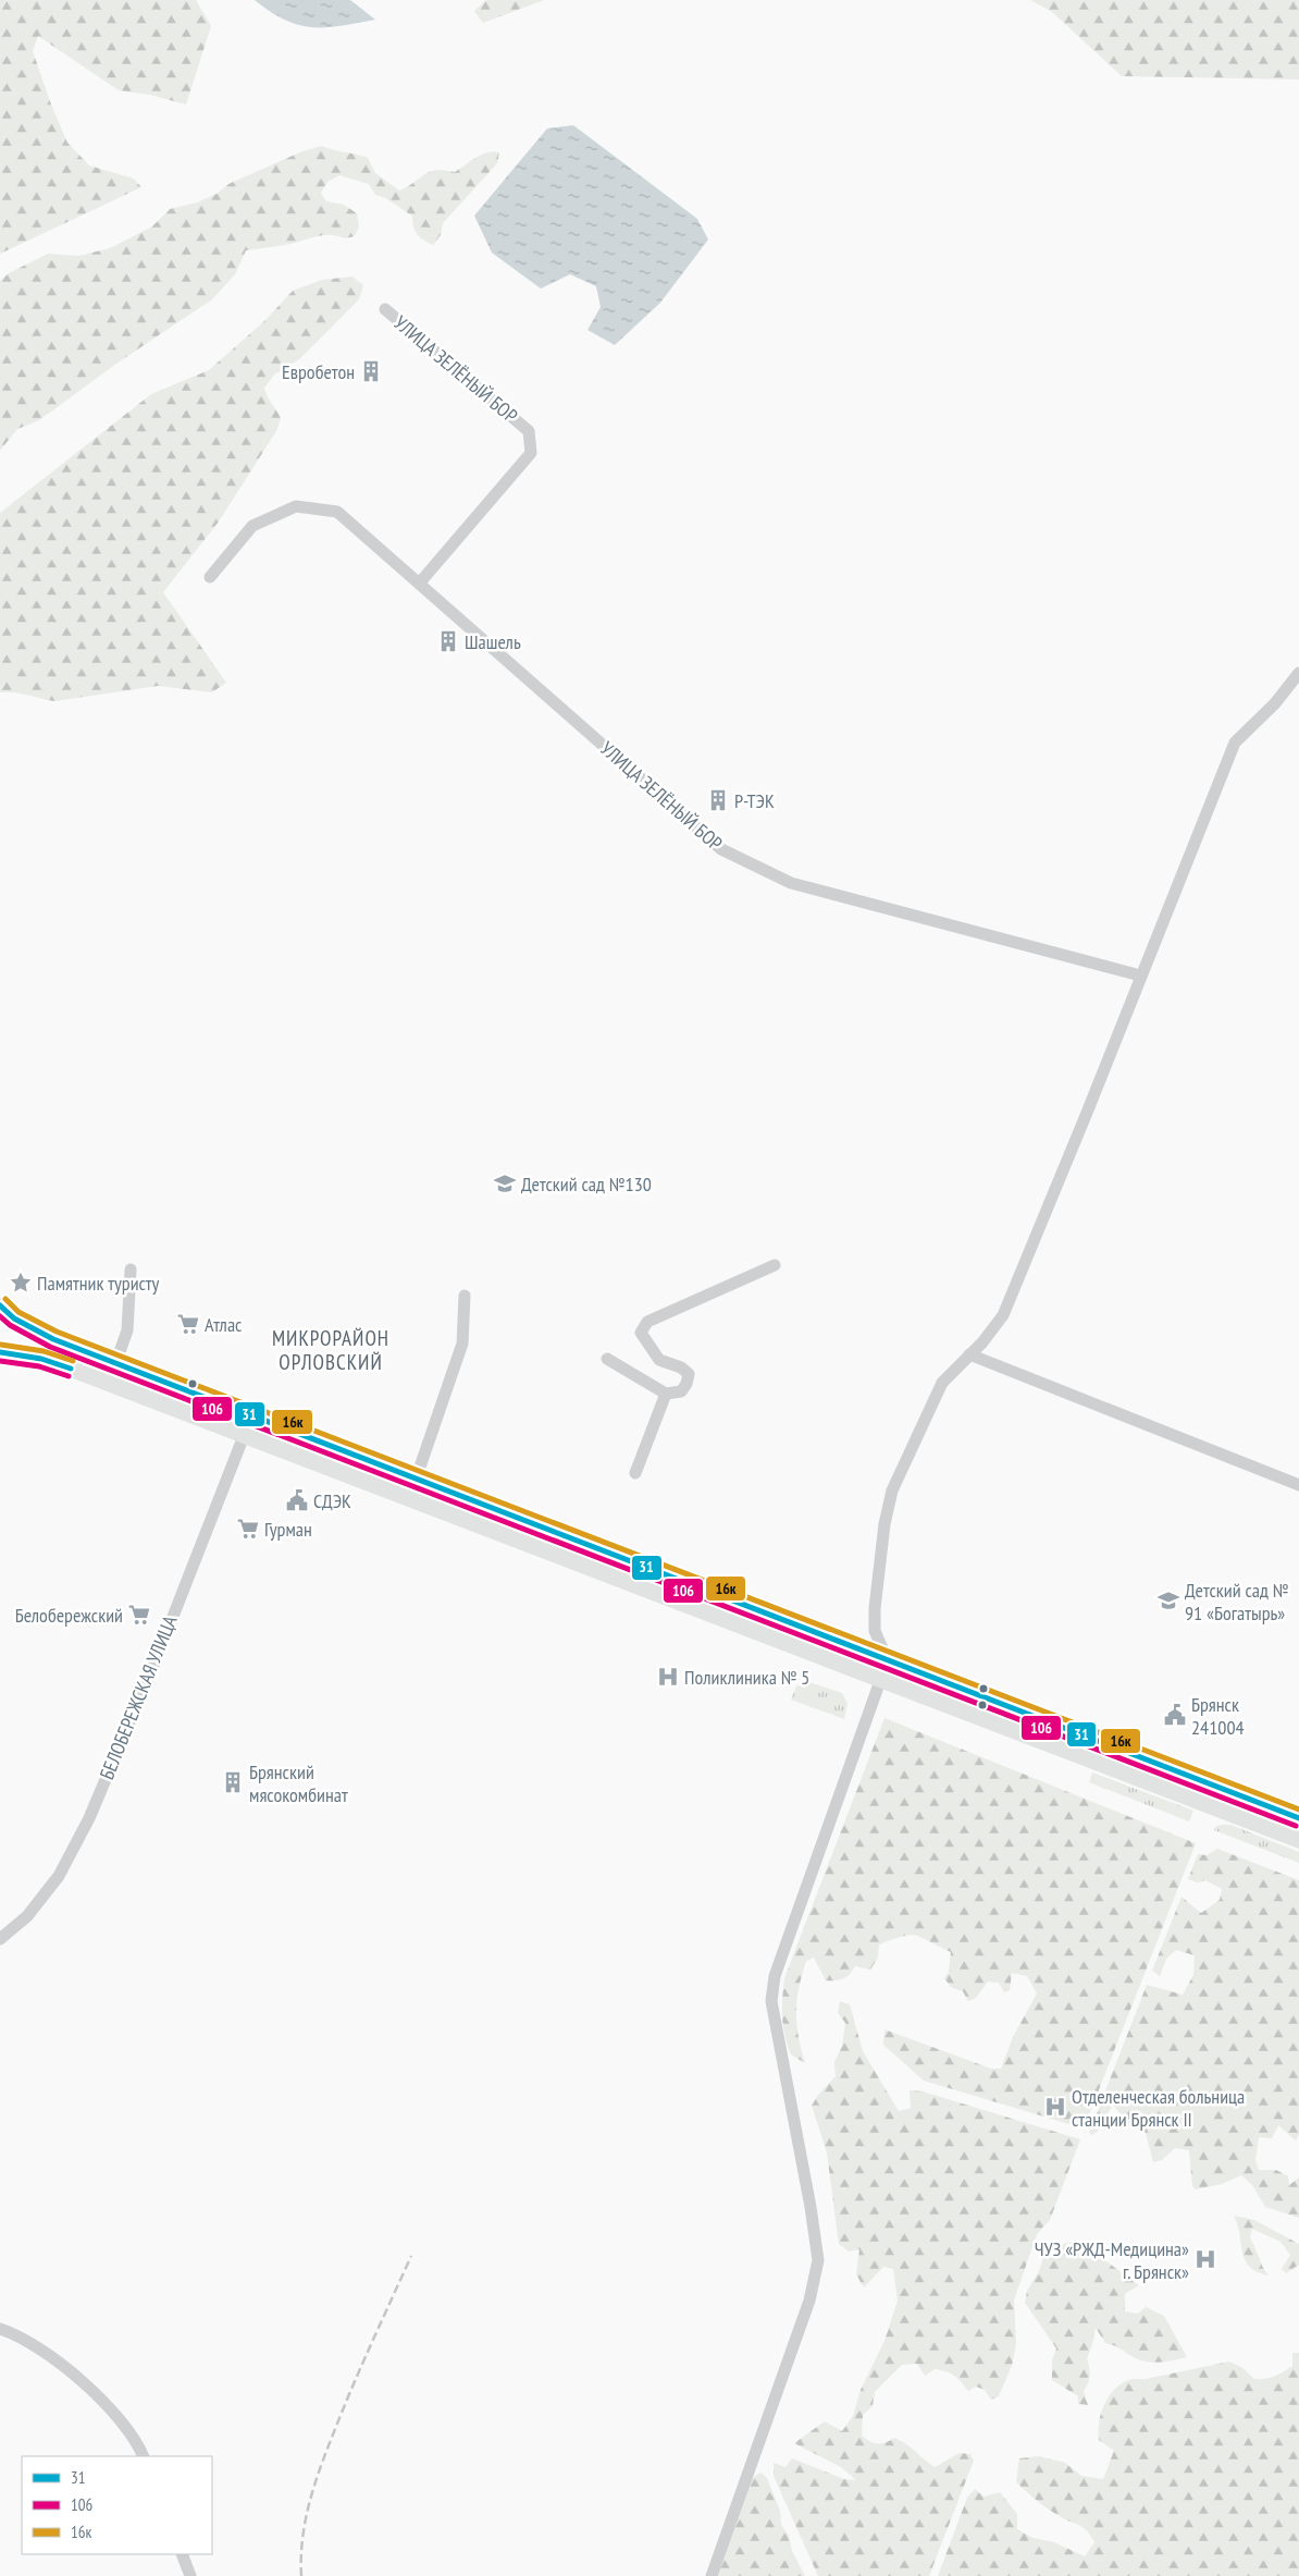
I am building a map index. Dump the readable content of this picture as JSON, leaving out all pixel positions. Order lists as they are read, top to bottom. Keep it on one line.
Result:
{"streets":{"street":["УЛИЦА ЗЕЛЁНЫЙ БОР","БЕЛОБЕРЕЖСКАЯ УЛИЦА"]},"districts":["МИКРОРАЙОН ОРЛОВСКИЙ"],"places":{"building":["Евробетон","Шашель","Р-ТЭК","Брянский мясокомбинат"],"school or university":["Детский сад №130","Детский сад № 91 «Богатырь»"],"place":["Памятник туристу"],"supermarket":["Атлас","Гурман","Белобережский"],"public building":["СДЭК","Брянск 241004"],"hospital":["Поликлиника № 5","Отделенческая больница станции Брянск II","ЧУЗ «РЖД-Медицина» г. Брянск»"]},"lines":["transit line 16к","transit line 31","transit line 106"],"legend":["31","106","16к"]}
